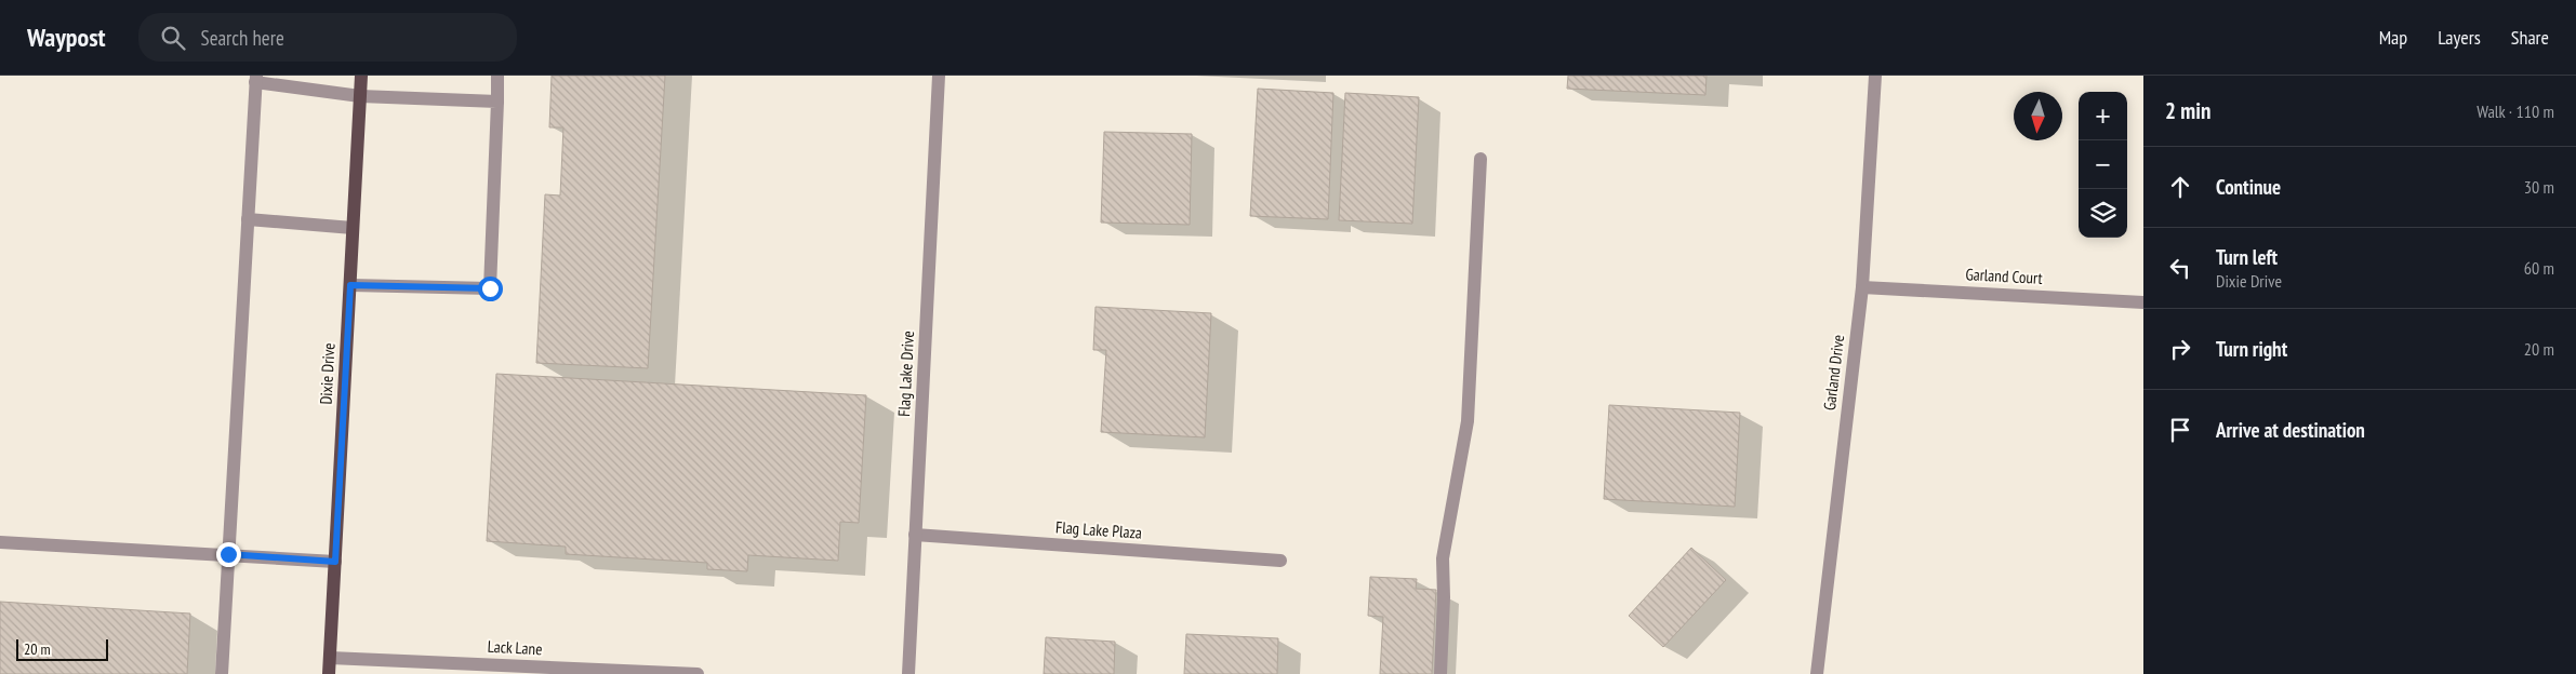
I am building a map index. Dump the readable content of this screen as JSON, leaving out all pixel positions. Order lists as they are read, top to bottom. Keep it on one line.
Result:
{"streets":{"main road":["Dixie Drive"],"street":["Garland Court","Garland Drive","Flag Lake Drive","Flag Lake Plaza","Lack Lane"]},"crossings":[["Garland Court","Garland Drive"],["Dixie Drive","Lack Lane"],["Flag Lake Drive","Flag Lake Plaza"]],"scale_bar":"20 m","north":"bottom","page":{"header":"Waypost","search":"Search here","nav":["Map","Layers","Share"],"heading":["2 min","Walk · 110 m"],"map_buttons":["+","−"],"list":[["Continue","30 m"],["Turn left","Dixie Drive","60 m"],["Turn right","20 m"],"Arrive at destination"],"scale":"20 m"}}
